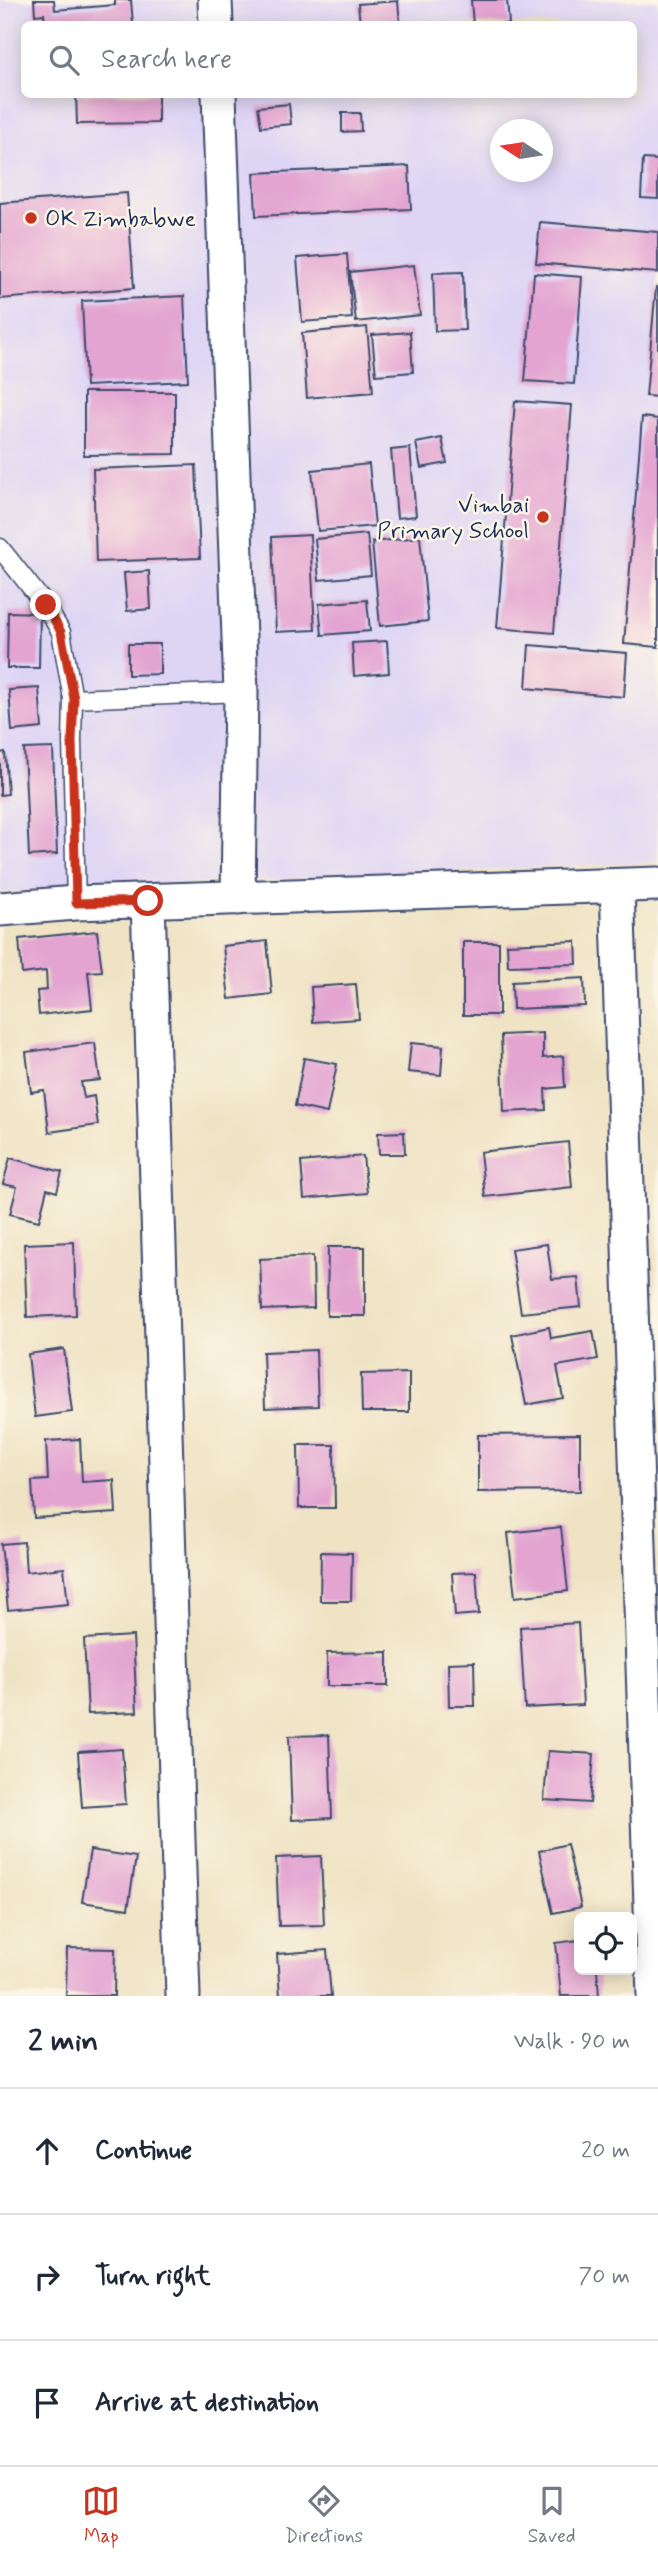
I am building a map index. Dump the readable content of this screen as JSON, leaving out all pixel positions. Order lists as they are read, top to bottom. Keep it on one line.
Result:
{"places":["OK Zimbabwe","Vimbai Primary School"],"north":"left","page":{"search":"Search here","heading":["2 min","Walk · 90 m"],"list":[["Continue","20 m"],["Turn right","70 m"],"Arrive at destination"],"nav":["Map","Directions","Saved"]}}
